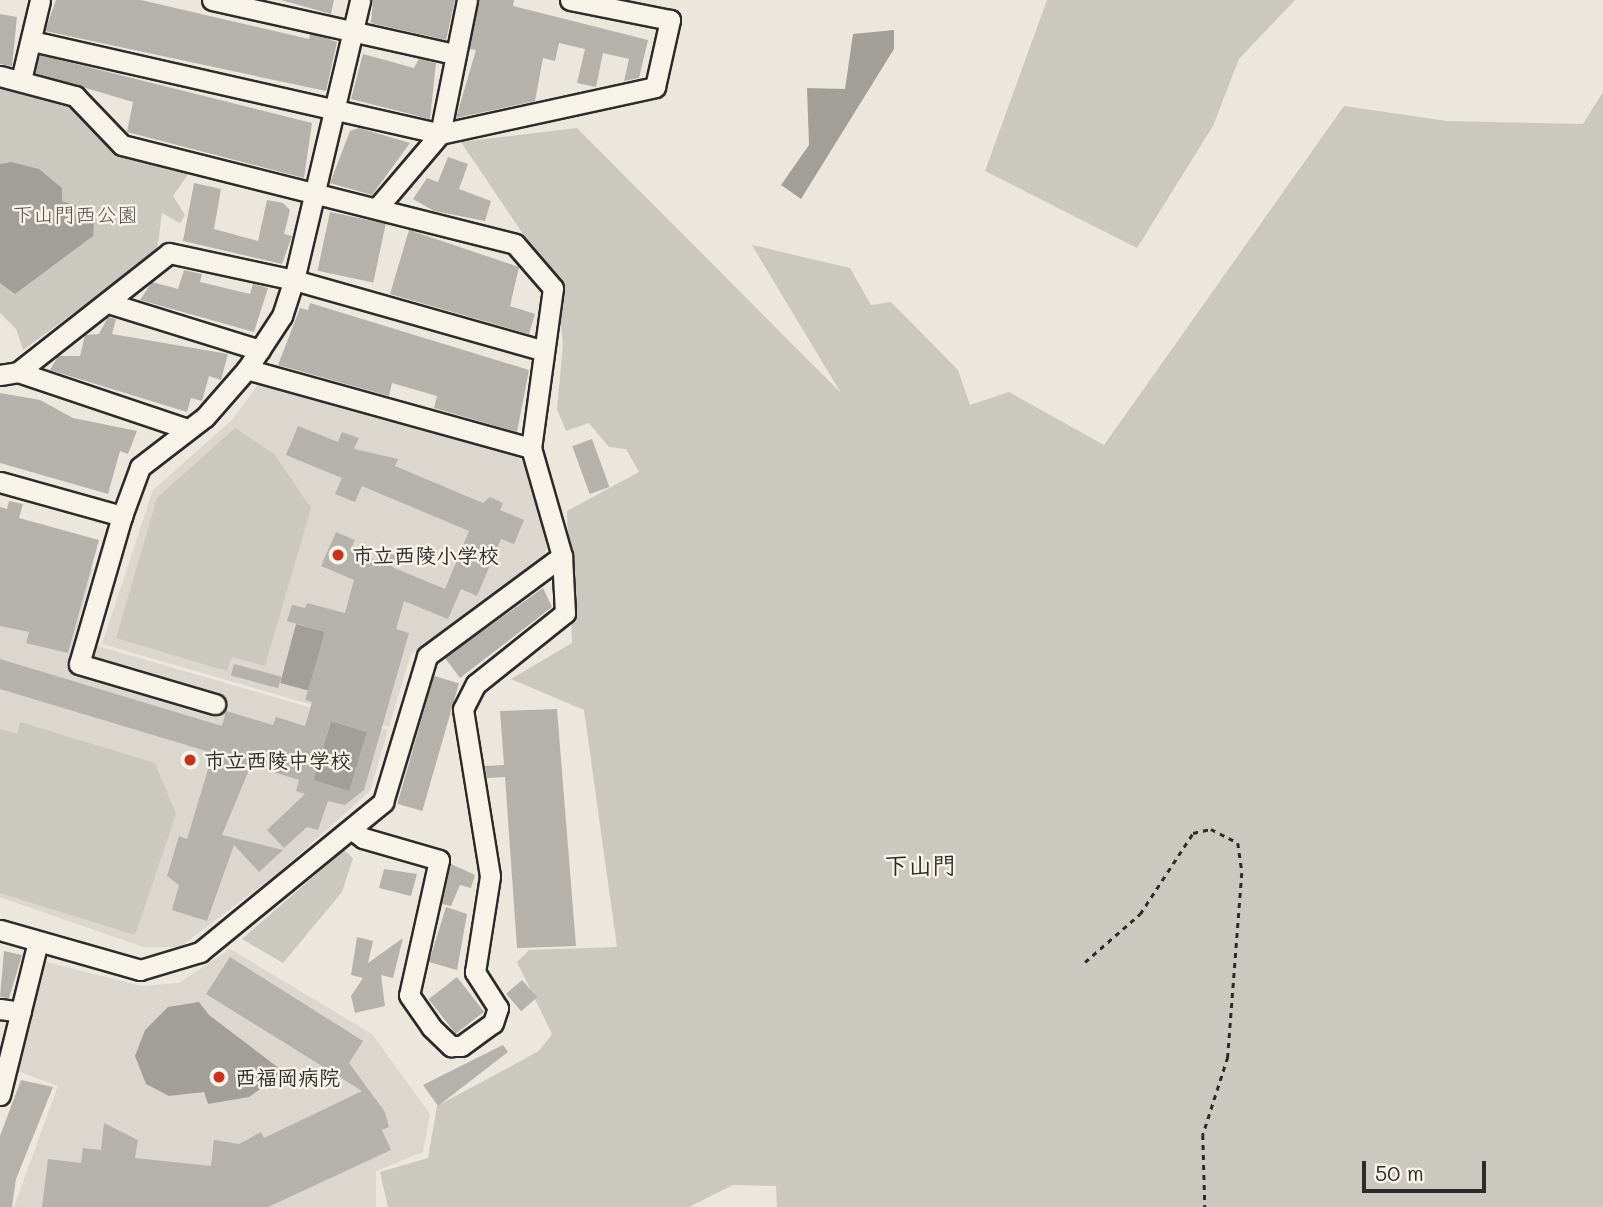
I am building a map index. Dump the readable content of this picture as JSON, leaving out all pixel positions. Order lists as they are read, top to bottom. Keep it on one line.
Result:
{"districts":["下山門"],"parks":["下山門西公園"],"places":["市立西陵小学校","市立西陵中学校","西福岡病院"],"scale_bar":"50 m"}
